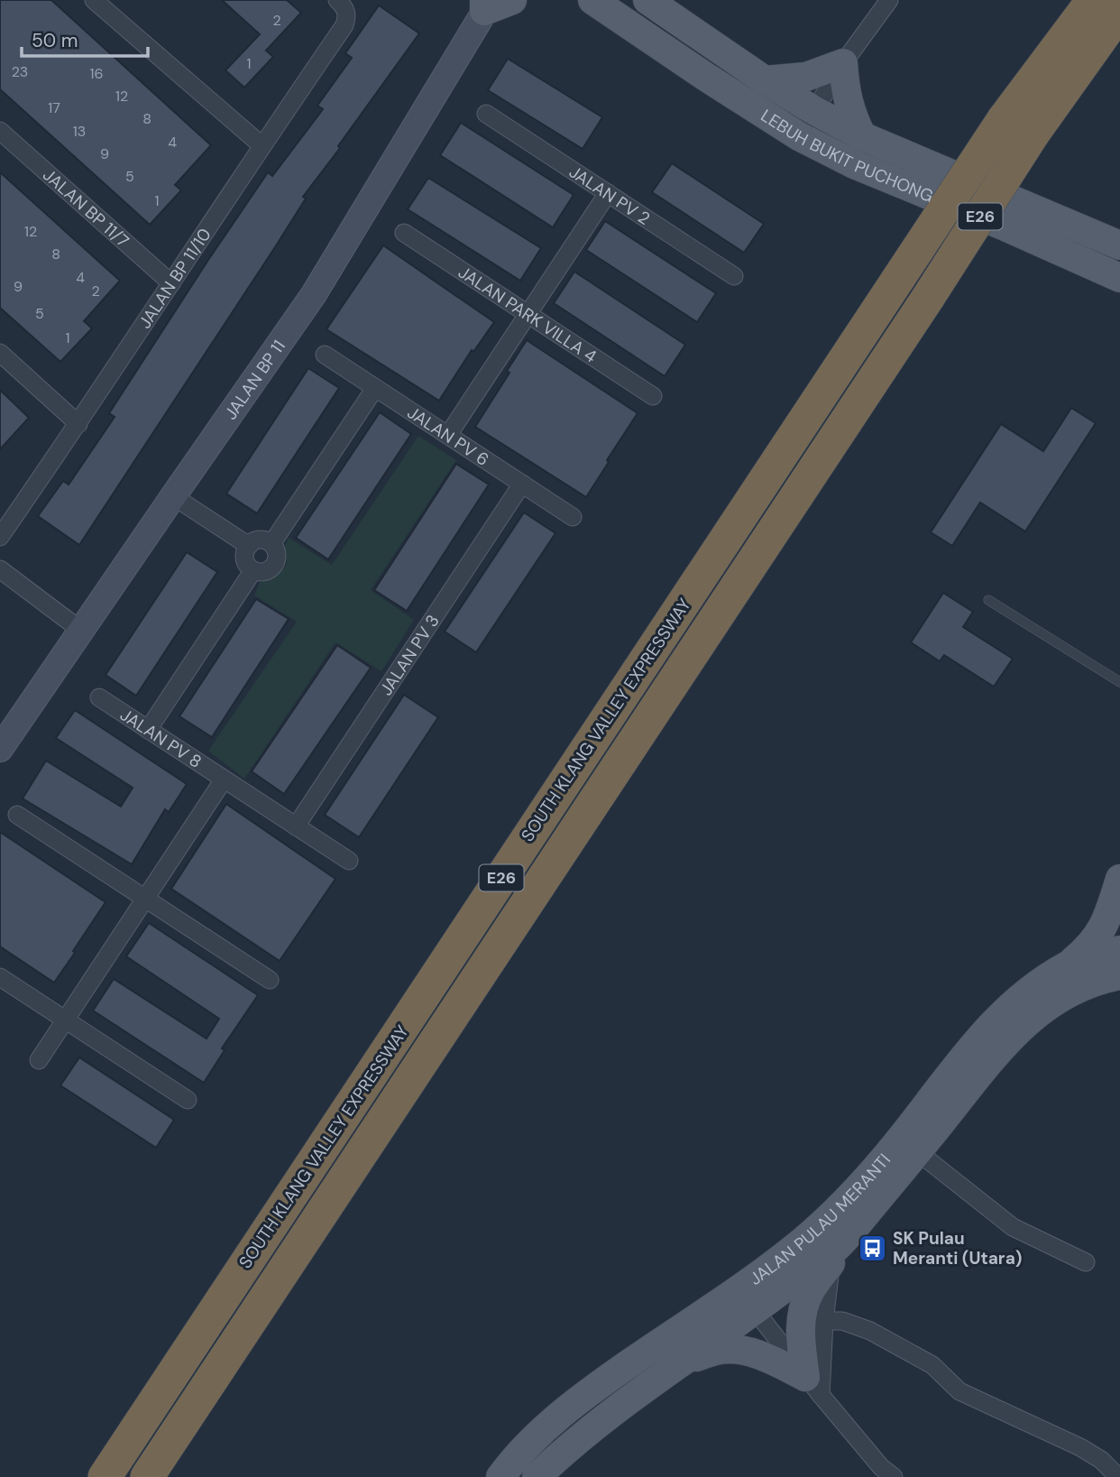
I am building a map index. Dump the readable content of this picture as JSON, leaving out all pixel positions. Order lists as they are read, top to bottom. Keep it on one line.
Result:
{"streets":{"highway":["E26","SOUTH KLANG VALLEY EXPRESSWAY"],"main road":["LEBUH BUKIT PUCHONG","JALAN PULAU MERANTI"],"street":["JALAN PV 2","JALAN BP 11/7","JALAN BP 11/10","JALAN PARK VILLA 4","JALAN BP 11","JALAN PV 6","JALAN PV 3","JALAN PV 8"]},"crossings":[["JALAN BP 11/7","JALAN BP 11/10"],["JALAN PV 6","JALAN PV 3"],["JALAN PV 3","JALAN PV 8"]],"places":{"bus stop":["SK Pulau Meranti (Utara)"]},"house_numbers":["2","1","23","16","12","17","8","13","4","9","5","1","12","8","4","9","2","5","1"],"scale_bar":"50 m"}
